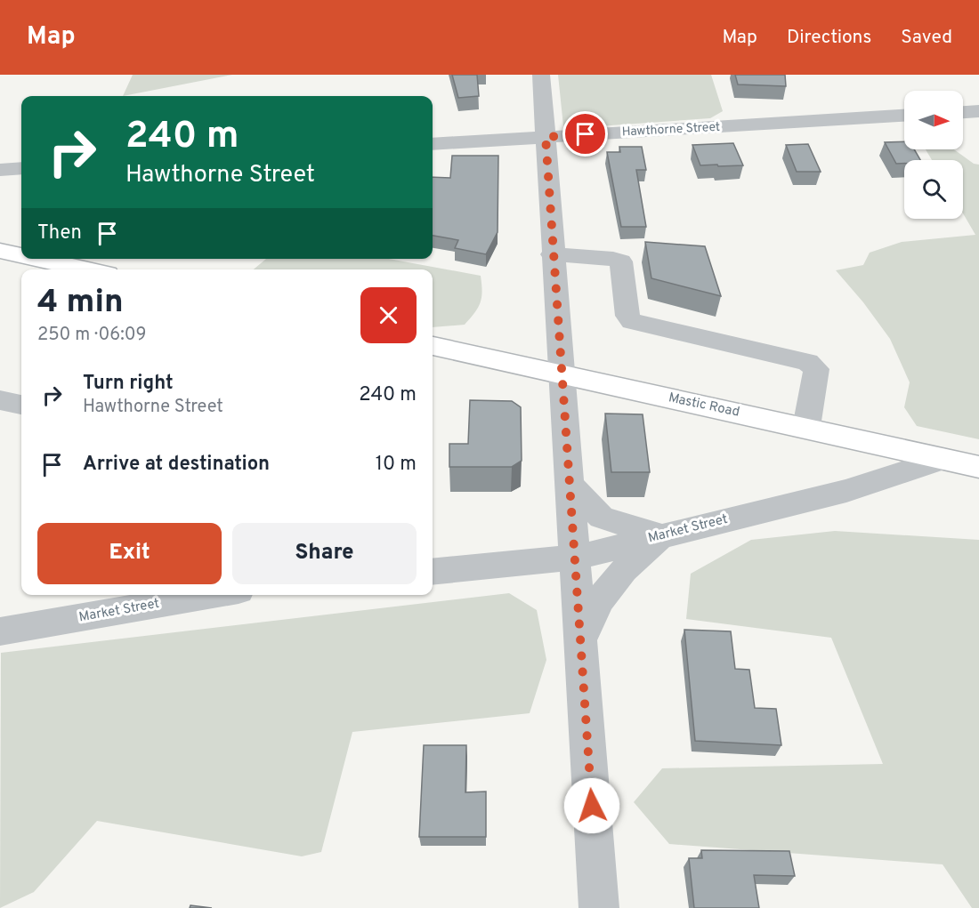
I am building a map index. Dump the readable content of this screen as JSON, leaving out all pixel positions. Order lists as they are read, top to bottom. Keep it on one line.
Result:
{"streets":{"main road":["Mastic Road"],"street":["Hawthorne Street","Market Street"]},"crossings":[["Mastic Road","Market Street"]],"north":"right","page":{"header":"Map","nav":["Map","Directions","Saved"],"turn":["240 m","Hawthorne Street"],"then":"Then","heading":["4 min","250 m · 06:09"],"list":[{"name":"Turn right","note":"Hawthorne Street","value":"240 m"},{"name":"Arrive at destination","value":"10 m"}],"buttons":["Exit","Share"]}}
